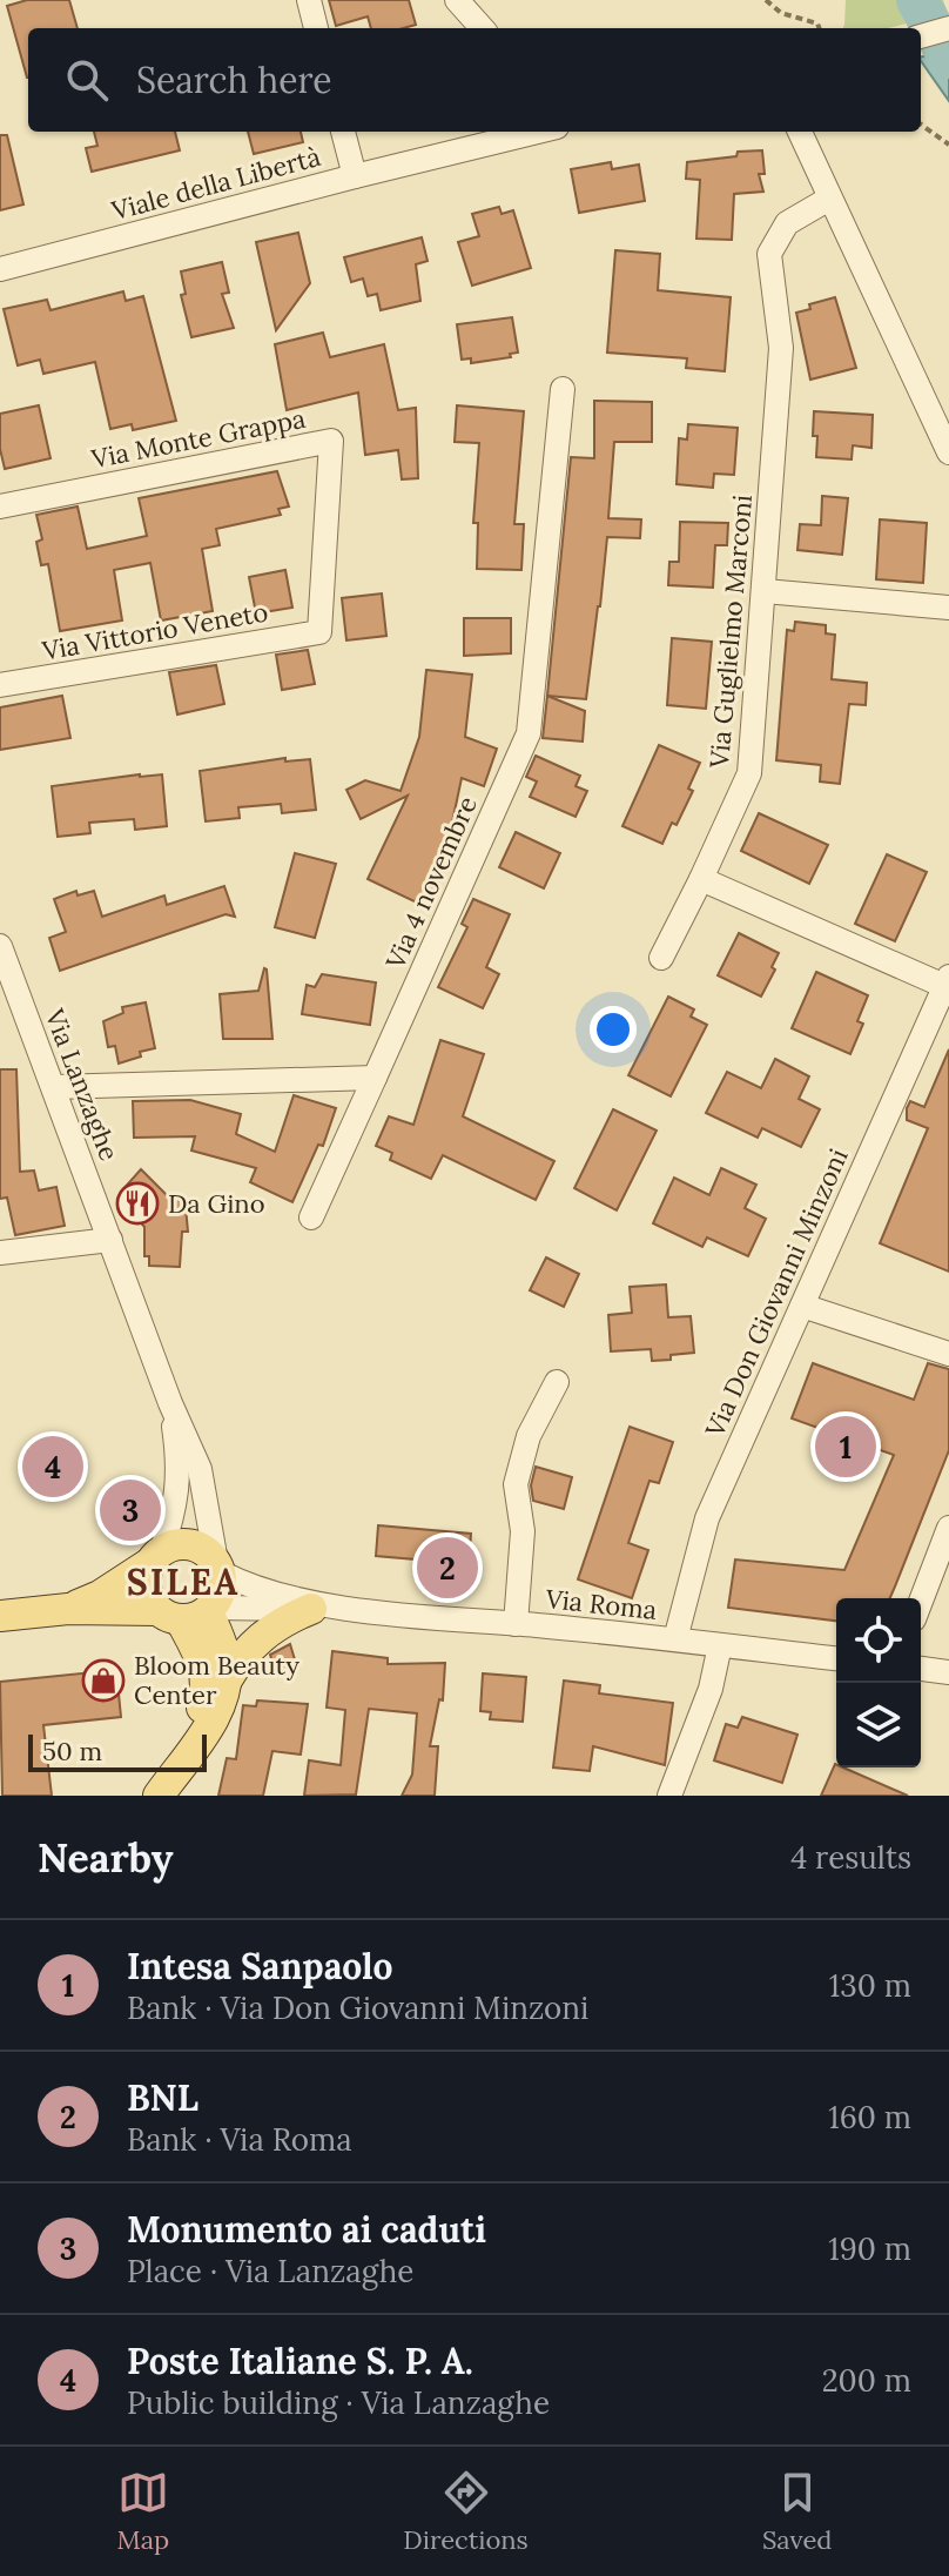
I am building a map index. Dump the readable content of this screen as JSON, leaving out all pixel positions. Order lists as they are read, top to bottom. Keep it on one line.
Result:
{"streets":{"street":["Viale della Libertà","Via Monte Grappa","Via Vittorio Veneto","Via Guglielmo Marconi","Via 4 novembre","Via Lanzaghe","Via Don Giovanni Minzoni","Via Roma"]},"crossings":[["Via Monte Grappa","Via Vittorio Veneto"],["Via Lanzaghe","Via Roma"],["Via Don Giovanni Minzoni","Via Roma"]],"districts":["SILEA"],"places":{"restaurant":["Da Gino"],"shop":["Bloom Beauty Center"]},"scale_bar":"50 m","page":{"search":"Search here","pins":["1","4","3","2"],"scale":"50 m","heading":["Nearby","4 results"],"list":[{"mark":"1","name":"Intesa Sanpaolo","note":"Bank · Via Don Giovanni Minzoni","value":"130 m"},{"mark":"2","name":"BNL","note":"Bank · Via Roma","value":"160 m"},{"mark":"3","name":"Monumento ai caduti","note":"Place · Via Lanzaghe","value":"190 m"},{"mark":"4","name":"Poste Italiane S. P. A.","note":"Public building · Via Lanzaghe","value":"200 m"}],"nav":["Map","Directions","Saved"]}}
